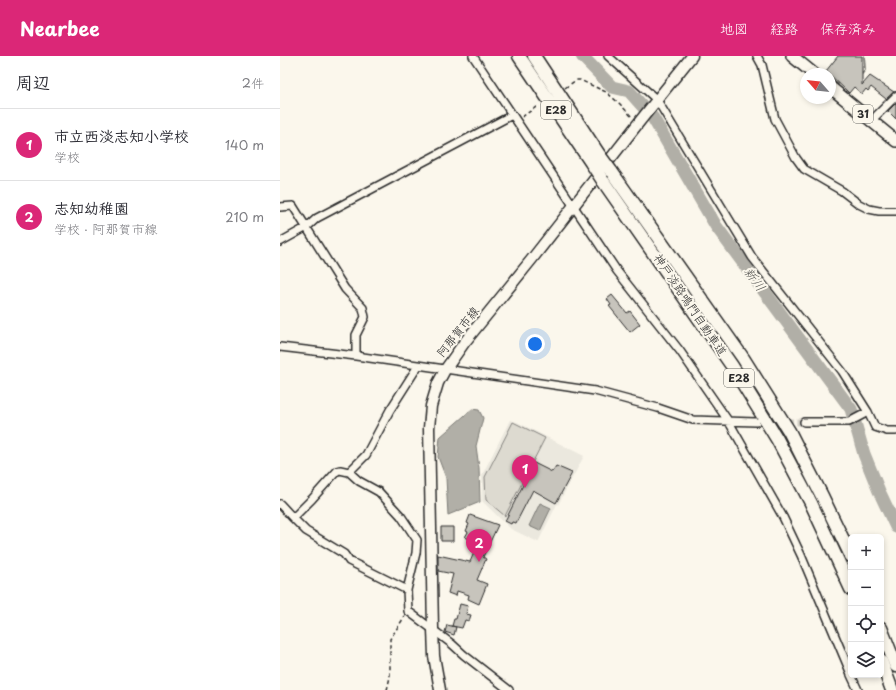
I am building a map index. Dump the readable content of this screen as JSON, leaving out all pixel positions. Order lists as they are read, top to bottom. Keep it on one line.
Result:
{"streets":{"highway":["E28","神戸淡路鳴門自動車道"],"main road":["31","阿那賀市線"]},"water":["新川"],"north":"top left","page":{"header":"Nearbee","nav":["地図","経路","保存済み"],"heading":["周辺","2件"],"list":[{"mark":"1","name":"市立西淡志知小学校","note":"学校","value":"140 m"},{"mark":"2","name":"志知幼稚園","note":"学校 · 阿那賀市線","value":"210 m"}],"pins":["1","2"],"map_buttons":["+","−"]}}
